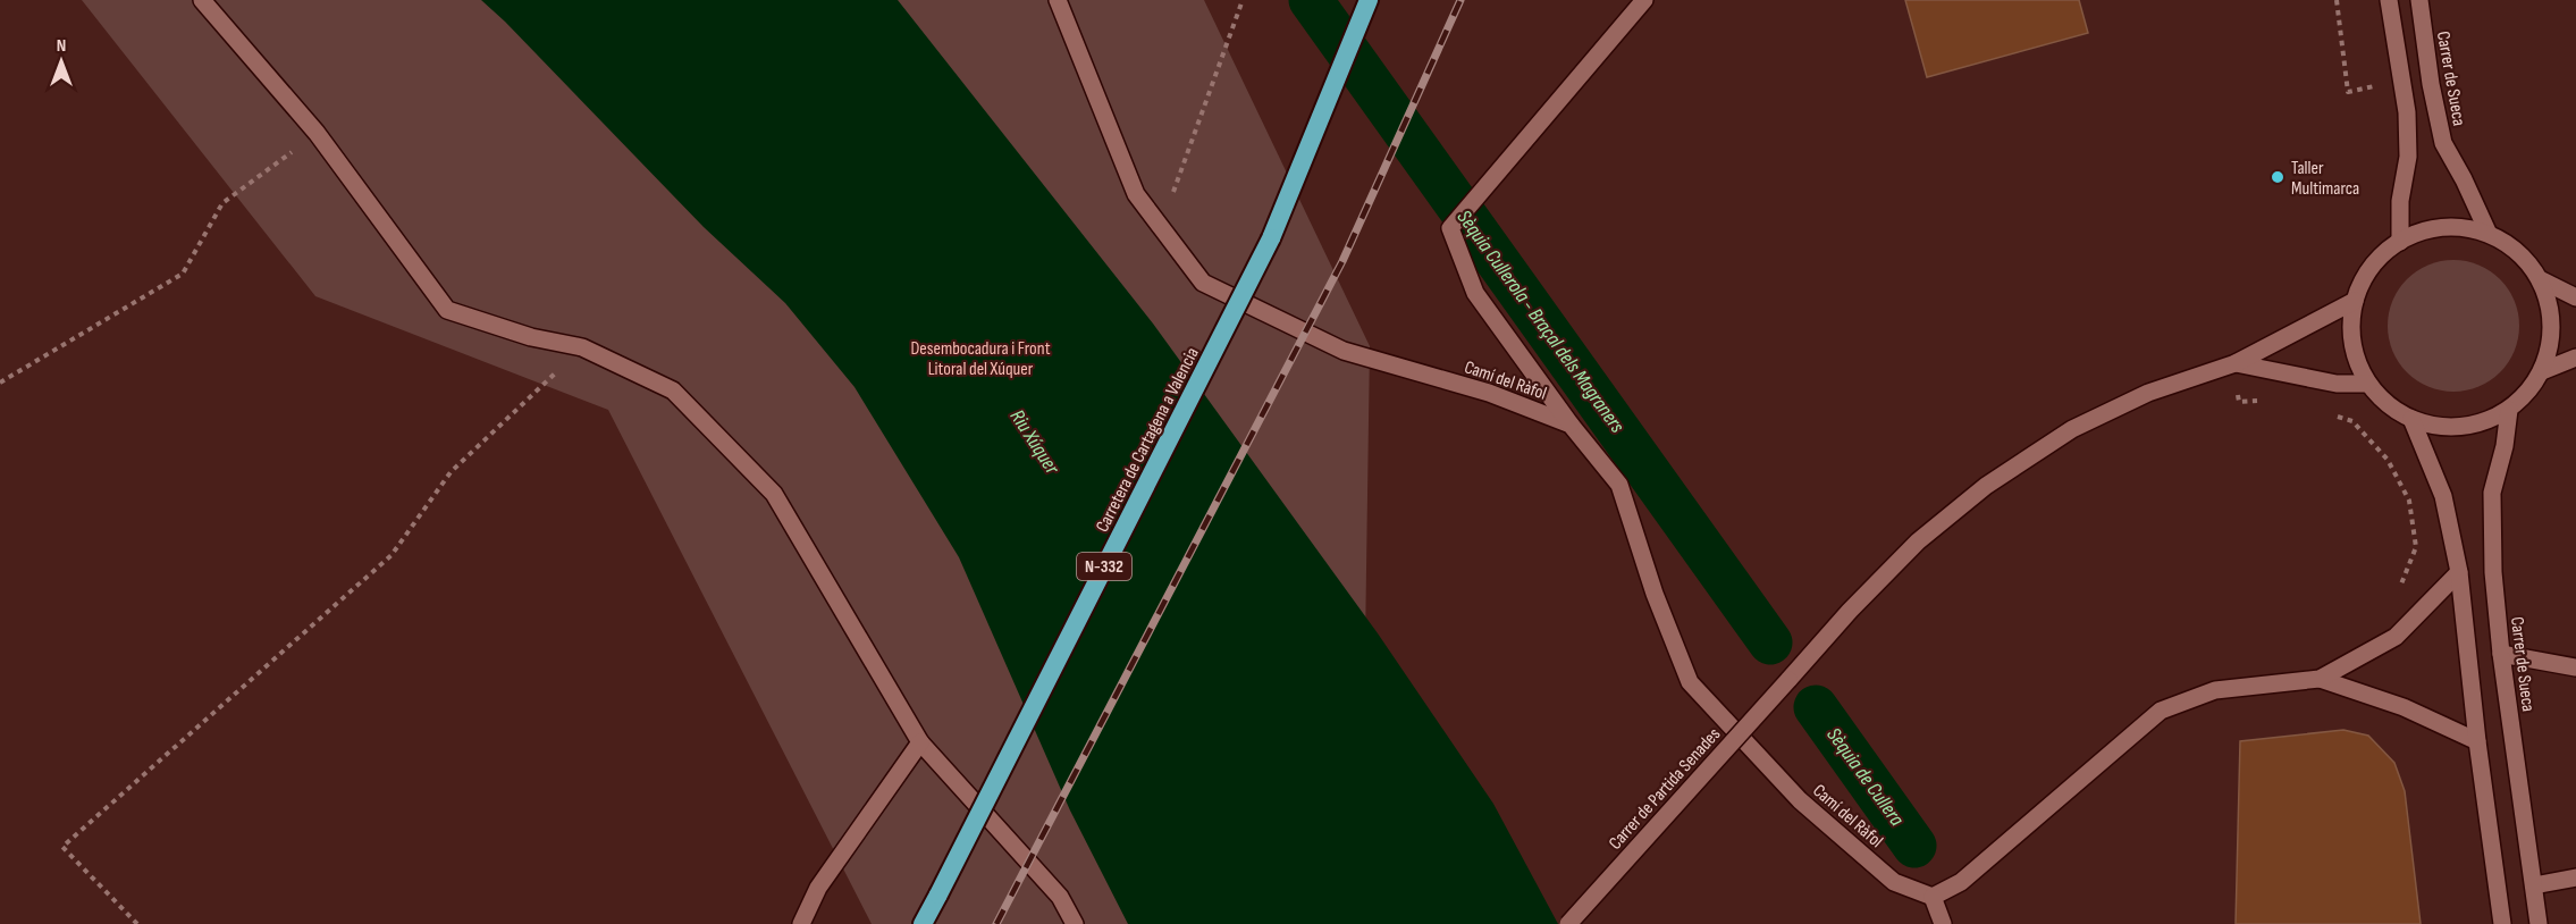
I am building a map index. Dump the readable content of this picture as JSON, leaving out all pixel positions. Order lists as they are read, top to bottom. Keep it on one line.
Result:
{"streets":{"highway":["Carretera de Cartagena a Valencia","N-332"],"street":["Carrer de Sueca","Camí del Ràfol","Carrer de Partida Senades"]},"crossings":[["Carrer de Sueca","Carrer de Partida Senades"]],"water":["Sèquia Cullerola - Braçal dels Magraners","Riu Xúquer","Sèquia de Cullera"],"parks":["Desembocadura i Front Litoral del Xúquer"],"places":["Taller Multimarca"],"north":"top"}
